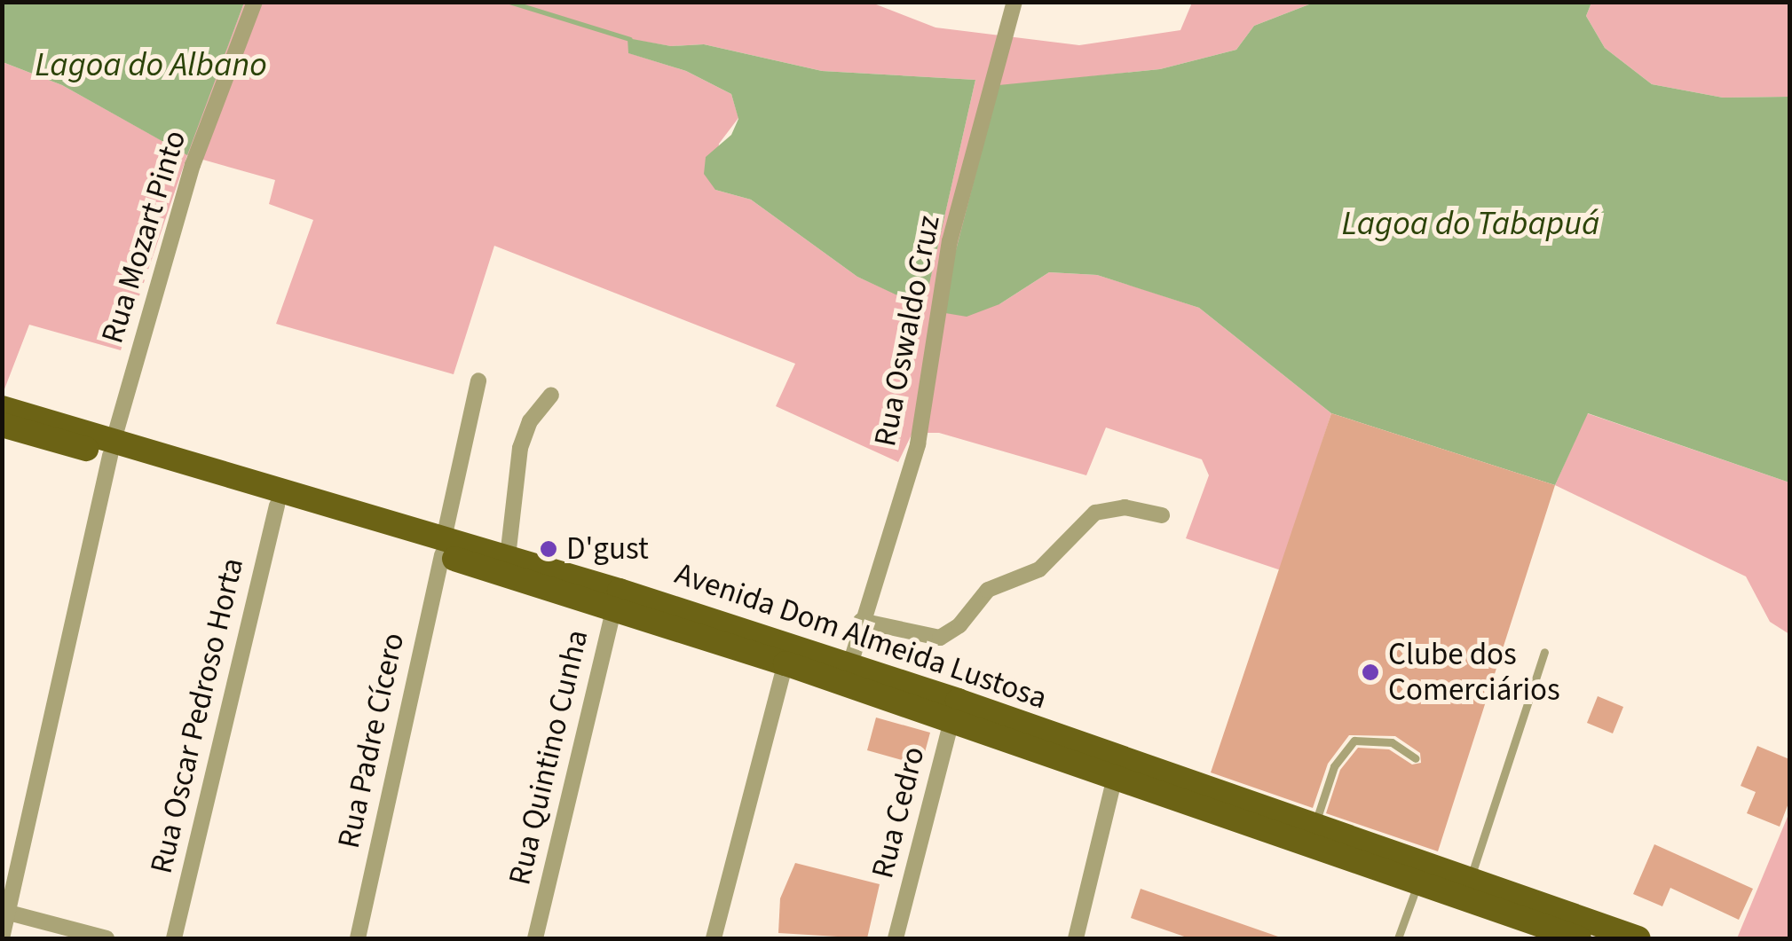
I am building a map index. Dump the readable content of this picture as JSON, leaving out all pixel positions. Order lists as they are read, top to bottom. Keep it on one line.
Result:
{"streets":{"main road":["Avenida Dom Almeida Lustosa"],"street":["Rua Mozart Pinto","Rua Oswaldo Cruz","Rua Oscar Pedroso Horta","Rua Padre Cícero","Rua Quintino Cunha","Rua Cedro"]},"crossings":[["Rua Mozart Pinto","Avenida Dom Almeida Lustosa"],["Rua Oswaldo Cruz","Avenida Dom Almeida Lustosa"],["Avenida Dom Almeida Lustosa","Rua Oscar Pedroso Horta"],["Avenida Dom Almeida Lustosa","Rua Padre Cícero"],["Avenida Dom Almeida Lustosa","Rua Quintino Cunha"],["Avenida Dom Almeida Lustosa","Rua Cedro"]],"water":["Lagoa do Albano","Lagoa do Tabapuá"],"places":["D'gust","Clube dos Comerciários"]}
